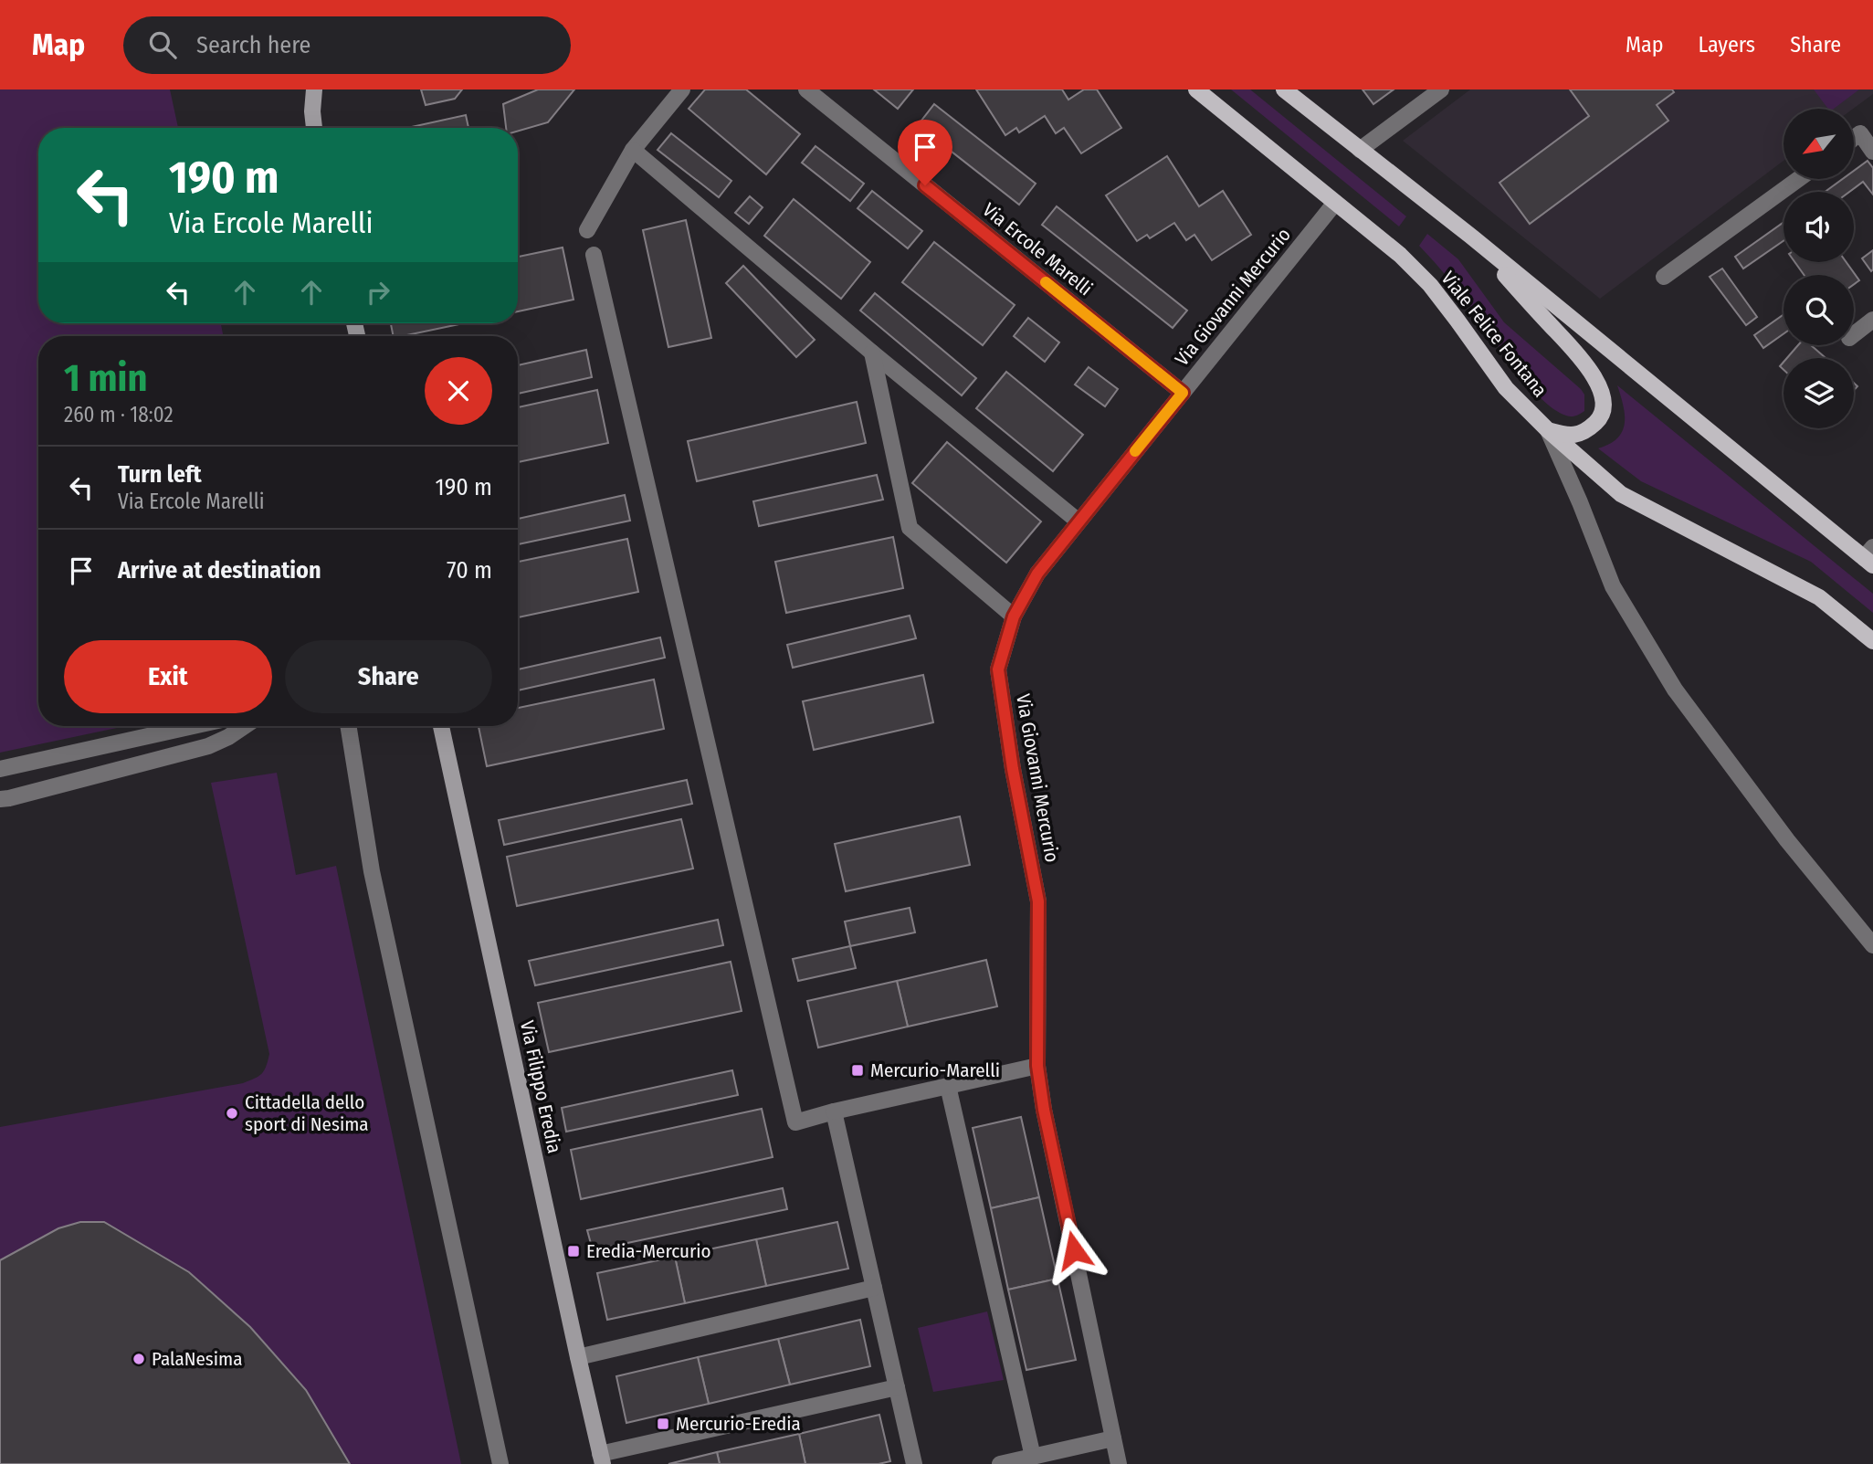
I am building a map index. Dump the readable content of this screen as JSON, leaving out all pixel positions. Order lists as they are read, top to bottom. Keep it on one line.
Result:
{"streets":{"main road":["Viale Felice Fontana","Via Filippo Eredia"],"street":["Via Ercole Marelli","Via Giovanni Mercurio"]},"crossings":[["Via Ercole Marelli","Via Giovanni Mercurio"],["Via Giovanni Mercurio","Viale Felice Fontana"]],"places":{"transit":["Mercurio-Marelli","Eredia-Mercurio","Mercurio-Eredia"],"other":["Cittadella dello sport di Nesima","PalaNesima"]},"north":"bottom left","page":{"header":"Map","search":"Search here","nav":["Map","Layers","Share"],"turn":["190 m","Via Ercole Marelli"],"heading":["1 min","260 m · 18:02"],"list":[{"name":"Turn left","note":"Via Ercole Marelli","value":"190 m"},{"name":"Arrive at destination","value":"70 m"}],"buttons":["Exit","Share"]}}
